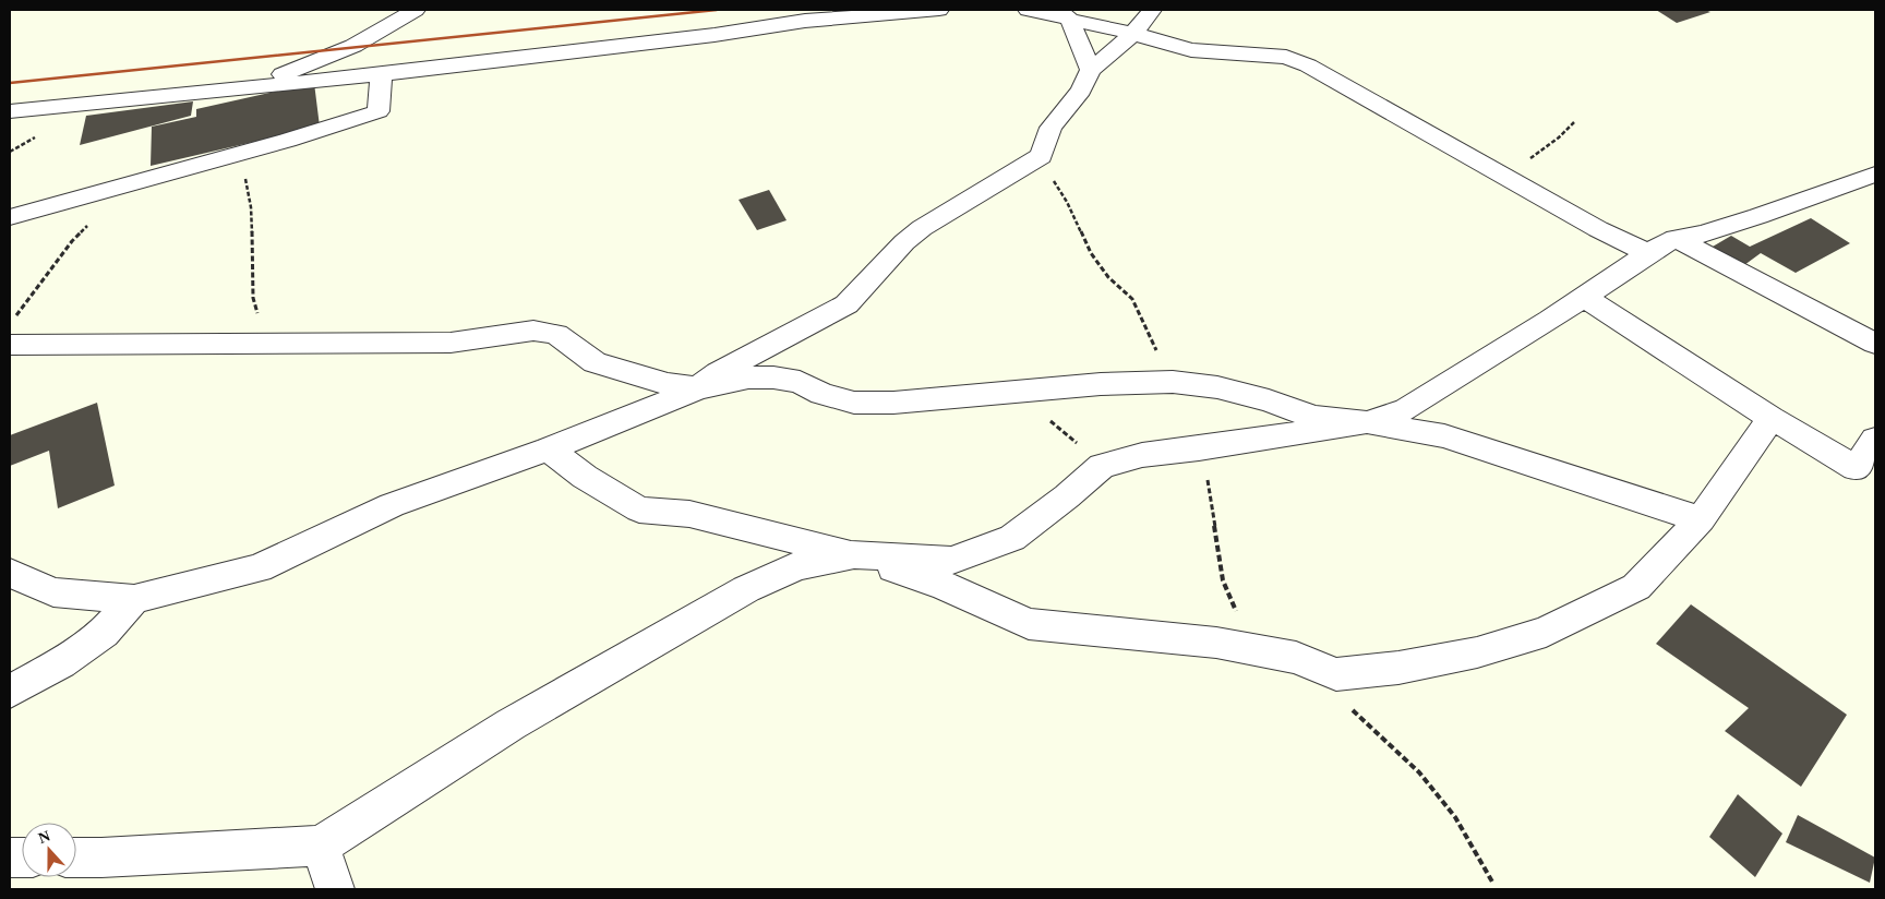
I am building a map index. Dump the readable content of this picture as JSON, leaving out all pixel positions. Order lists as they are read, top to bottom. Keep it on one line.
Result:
{"north":"top"}
